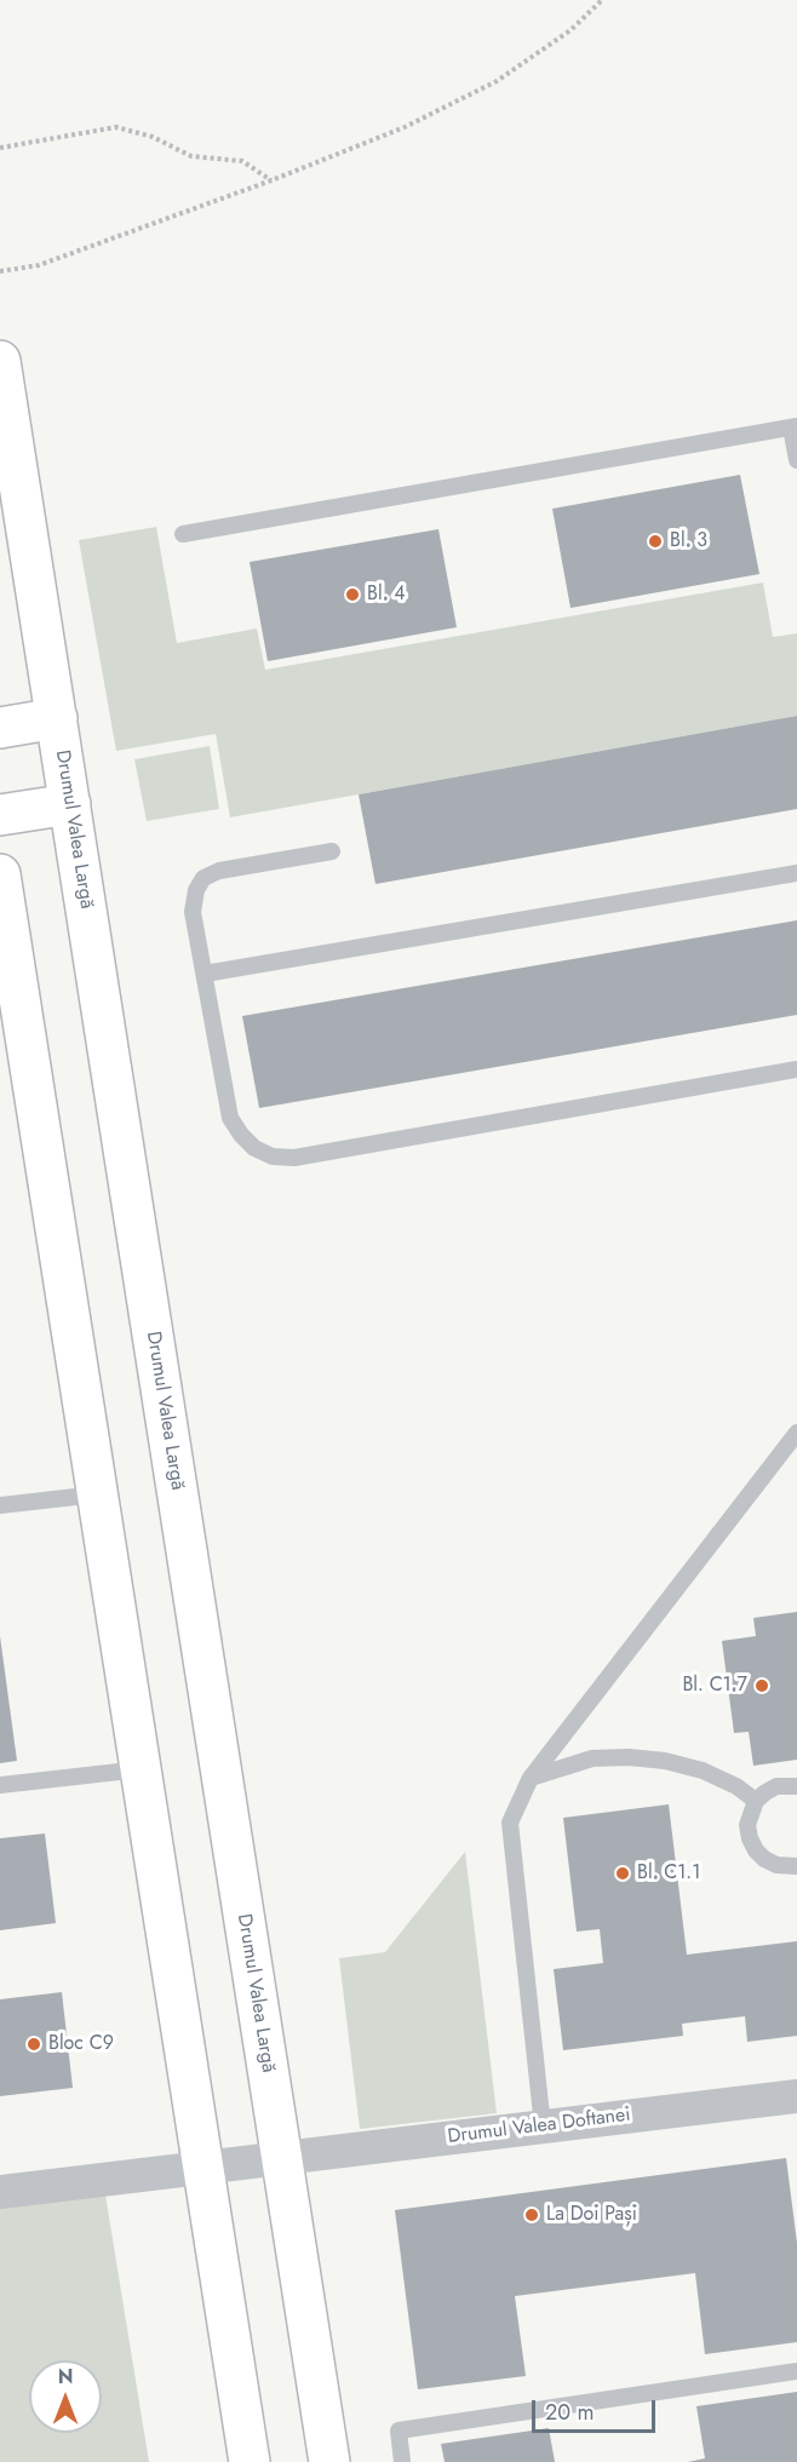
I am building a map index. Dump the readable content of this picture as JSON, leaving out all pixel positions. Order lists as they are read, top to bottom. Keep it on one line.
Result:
{"streets":{"main road":["Drumul Valea Largă"],"street":["Drumul Valea Doftanei"]},"crossings":[["Drumul Valea Largă","Drumul Valea Doftanei"]],"places":["Bl. 3","Bl. 4","Bl. C1.7","Bl. C1.1","Bloc C9","La Doi Pași"],"scale_bar":"20 m","north":"top"}
